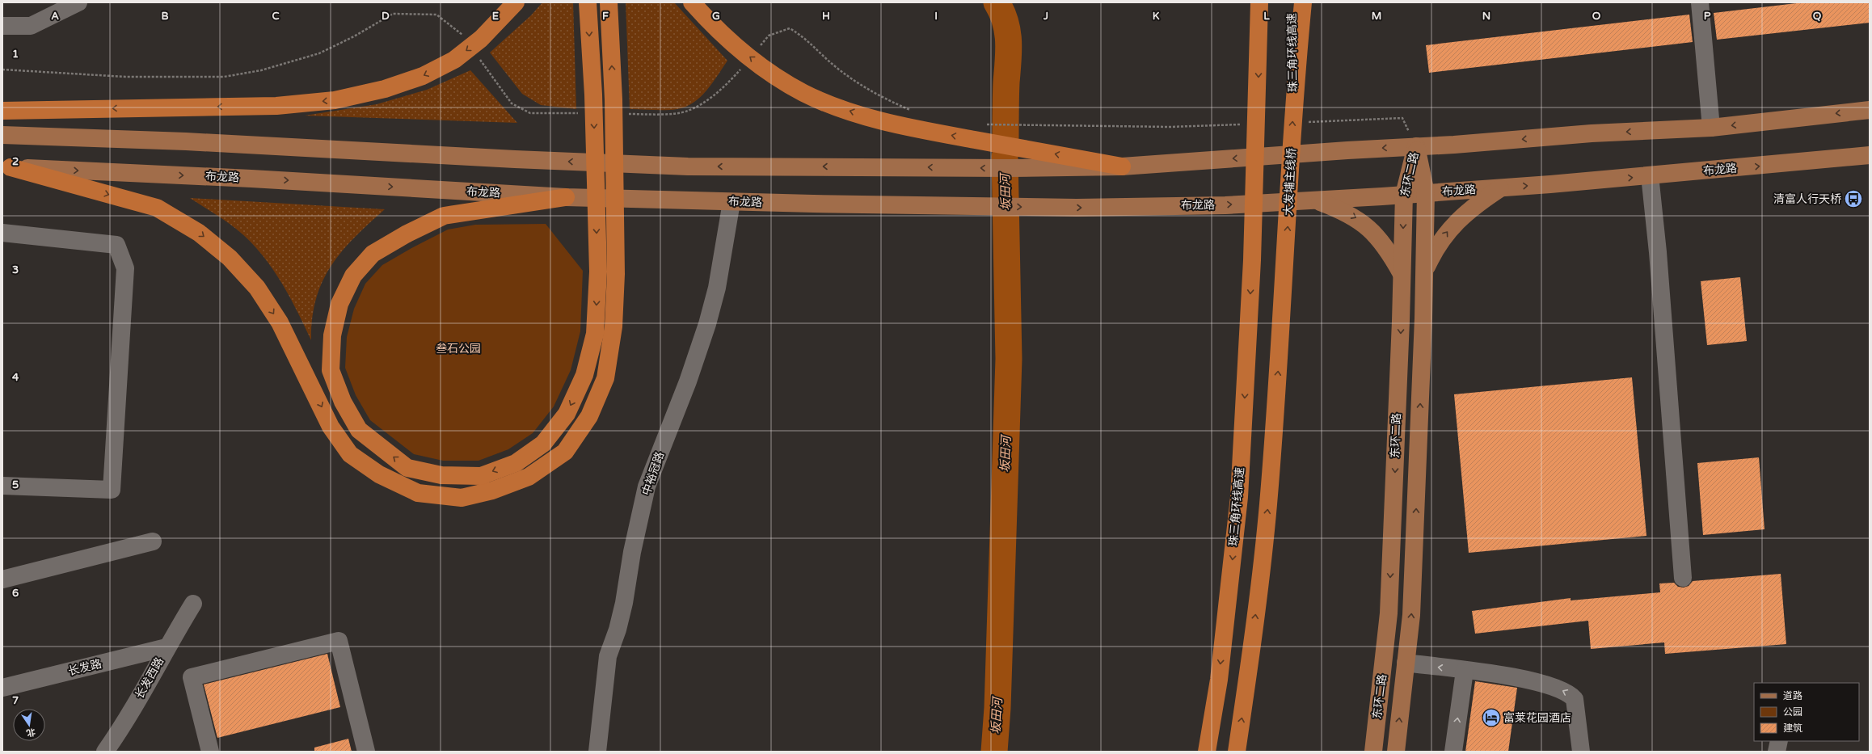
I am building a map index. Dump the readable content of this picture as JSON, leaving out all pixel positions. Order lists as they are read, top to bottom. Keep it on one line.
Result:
{"streets":{"highway":["珠三角环线高速","大发埔主线桥"],"main road":["布龙路","东环二路"],"street":["中裕冠路","长发路","长发西路"]},"crossings":[["珠三角环线高速","大发埔主线桥"],["布龙路","东环二路"],["布龙路","中裕冠路"],["长发路","长发西路"]],"one_way":["珠三角环线高速","大发埔主线桥"],"water":["坂田河"],"parks":["叁石公园"],"places":{"bus stop":["清富人行天桥"],"hotel":["富莱花园酒店"]},"legend":["道路","公园","建筑"],"north":"bottom","grid":{"columns":["A","B","C","D","E","F","G","H","I","J","K","L","M","N","O","P","Q"],"rows":["1","2","3","4","5","6","7"]}}
